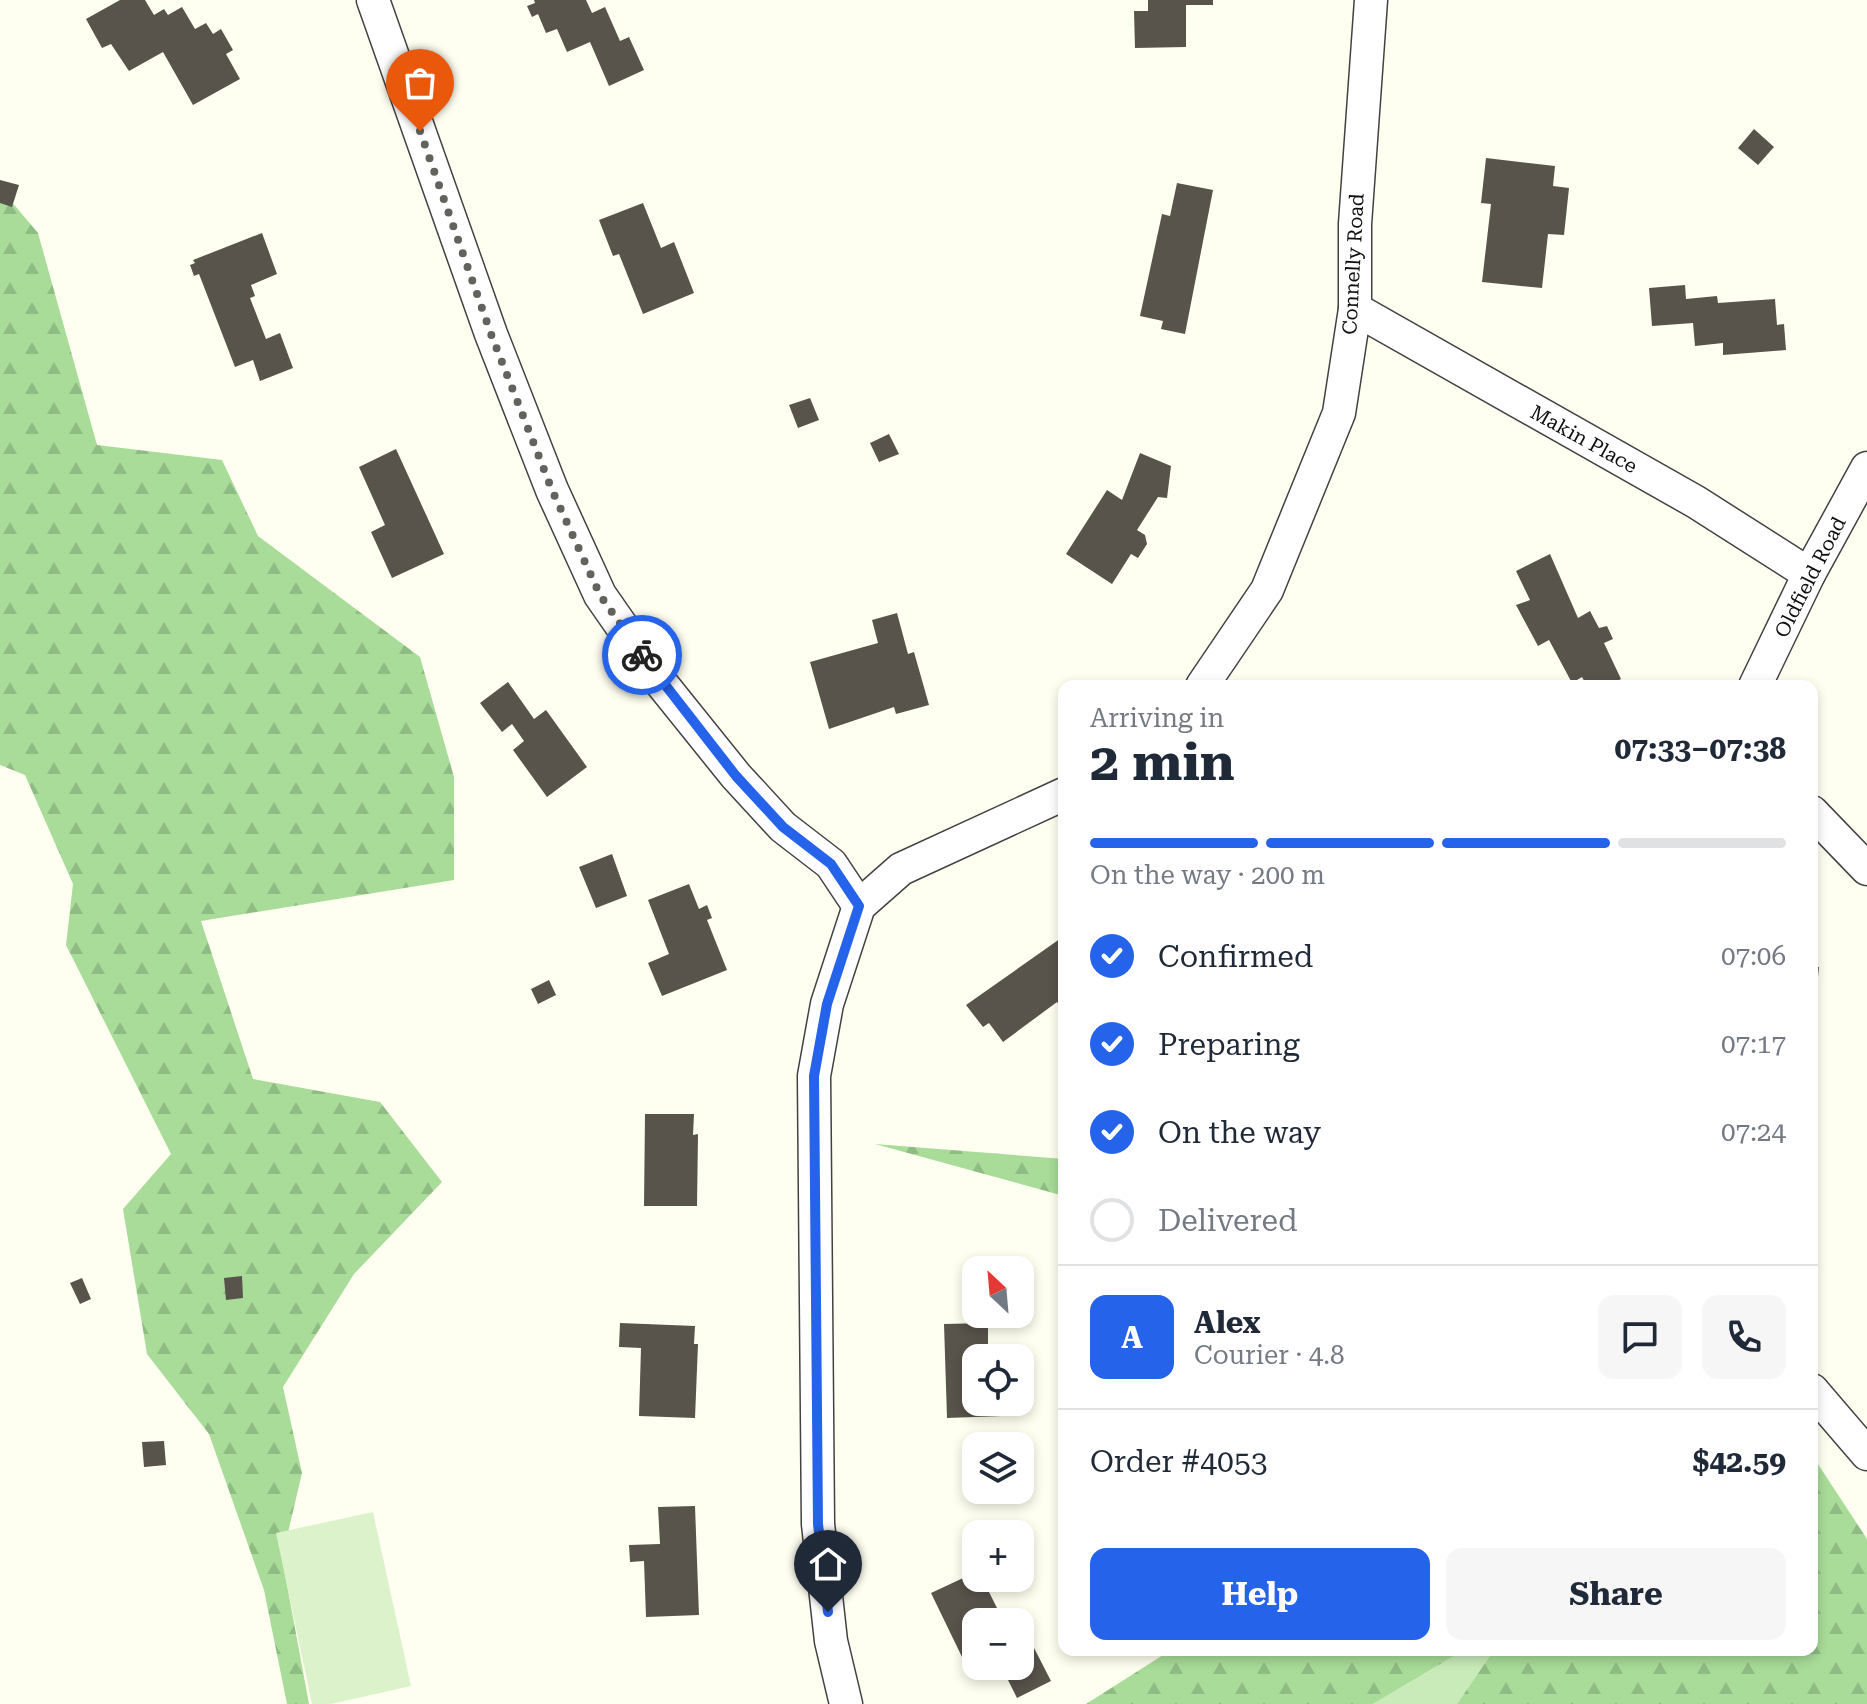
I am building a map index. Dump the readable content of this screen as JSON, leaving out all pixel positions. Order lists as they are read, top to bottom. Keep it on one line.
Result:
{"streets":{"street":["Connelly Road","Makin Place","Oldfield Road"]},"crossings":[["Connelly Road","Makin Place"],["Makin Place","Oldfield Road"]],"north":"top left","page":{"heading":["2 min","Arriving in","07:33–07:38"],"panel":["Alex","Courier · 4.8","Order #4053","$42.59"],"bar":"On the way · 200 m","list":[["Confirmed","07:06"],["Preparing","07:17"],["On the way","07:24"],"Delivered"],"map_buttons":["+","−"],"round":"A","buttons":["Help","Share"]}}
